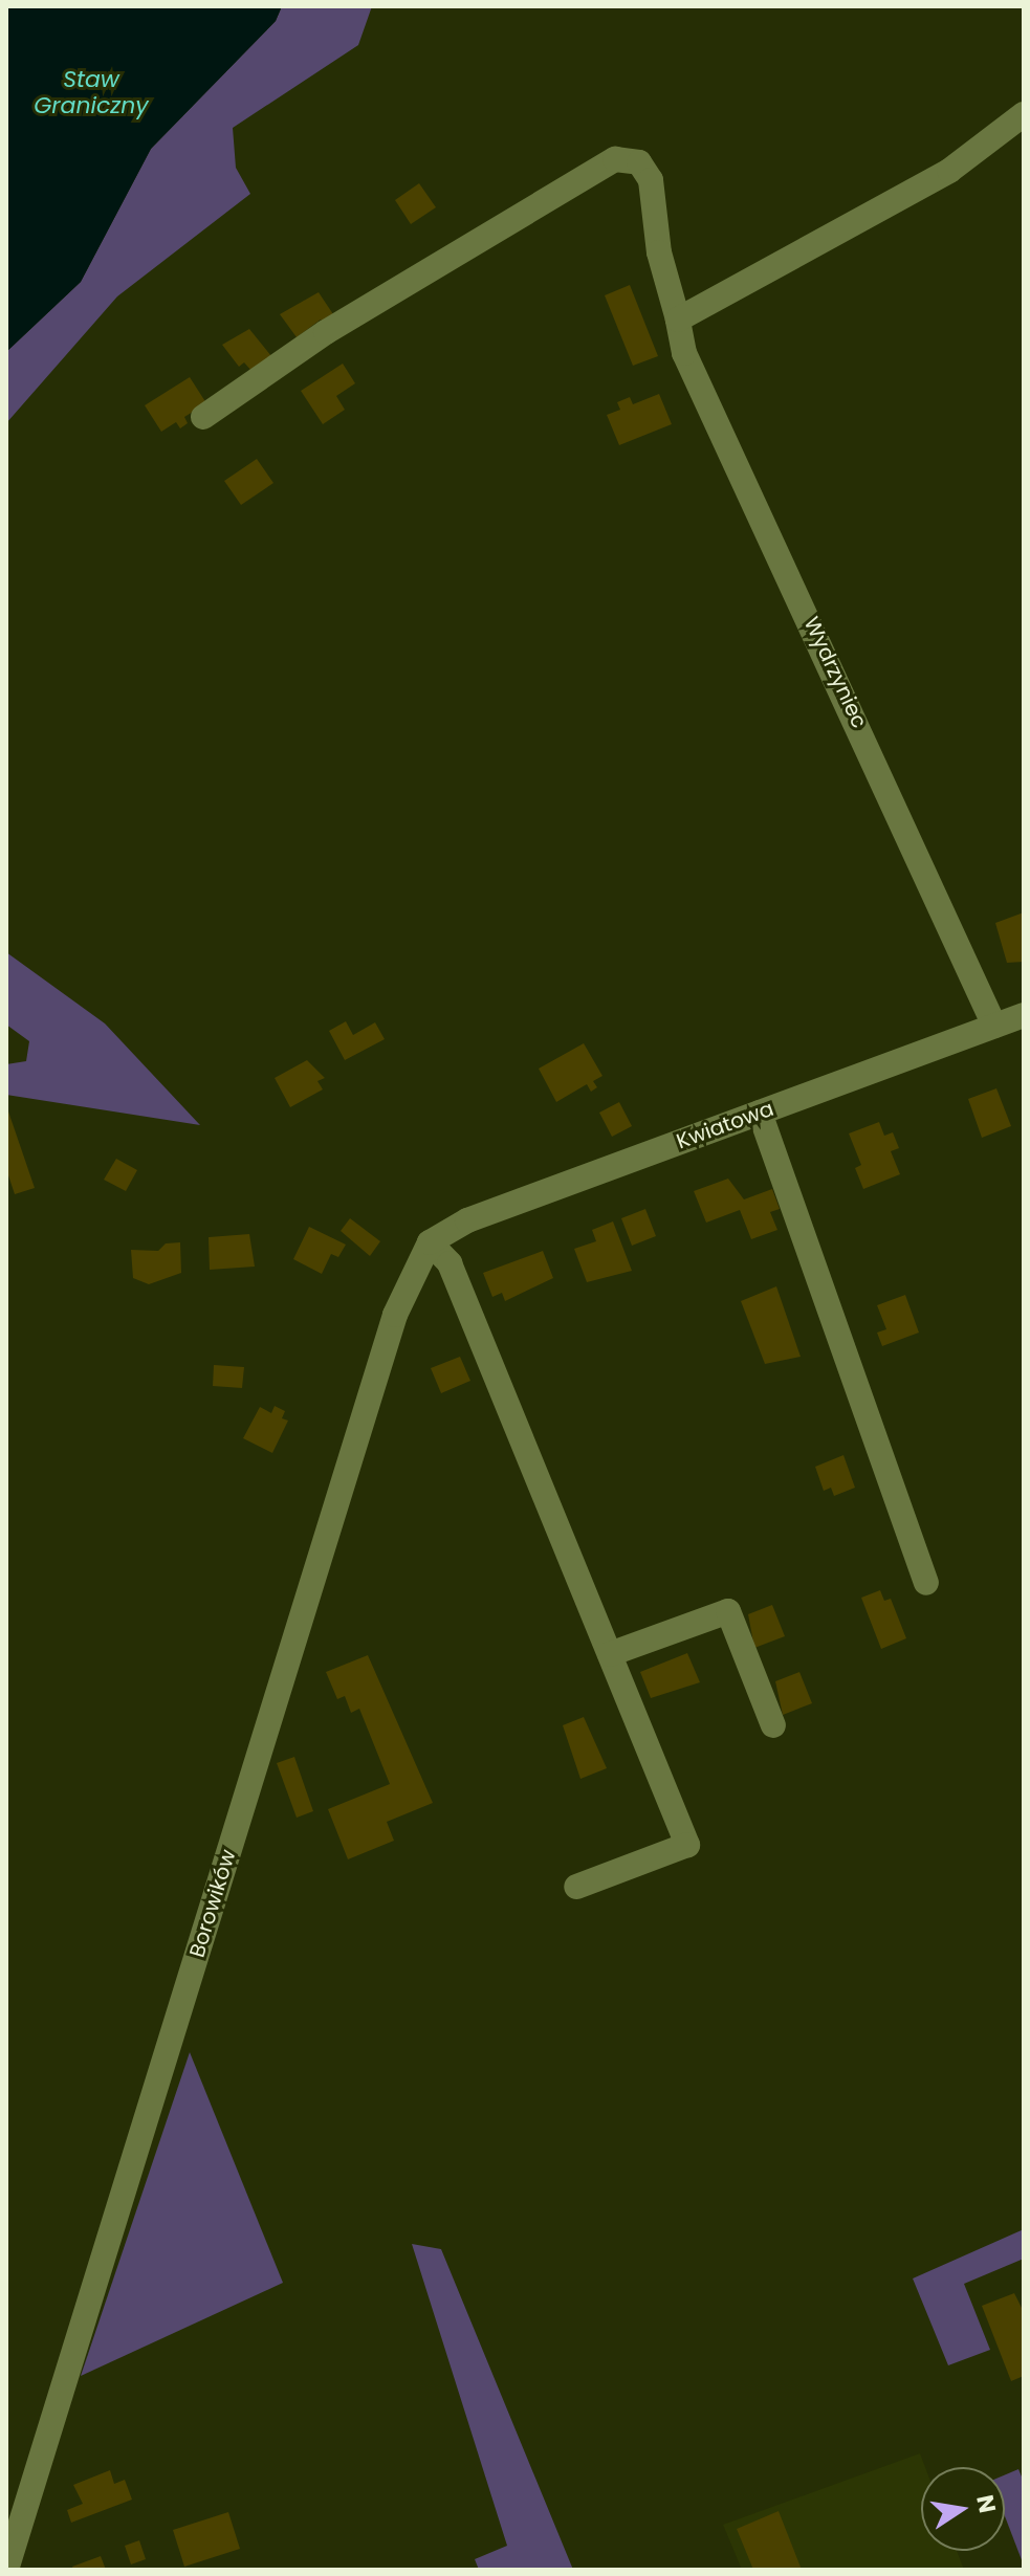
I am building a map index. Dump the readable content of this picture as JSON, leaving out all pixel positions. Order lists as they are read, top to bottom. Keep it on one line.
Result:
{"streets":{"street":["Wydrzyniec","Kwiatowa","Borowików"]},"crossings":[["Wydrzyniec","Kwiatowa"],["Kwiatowa","Borowików"]],"water":["Staw Graniczny"],"north":"right"}
